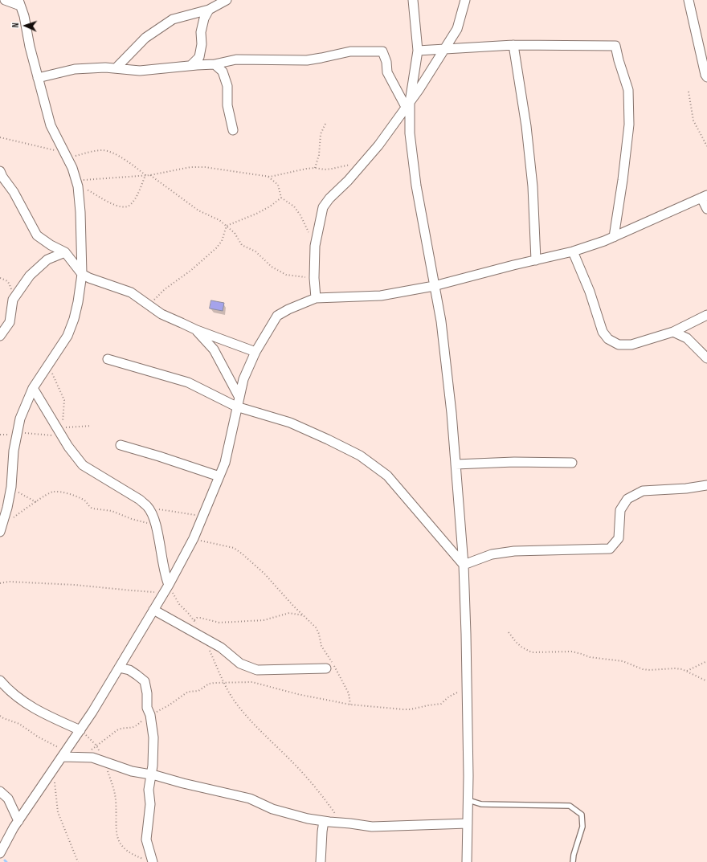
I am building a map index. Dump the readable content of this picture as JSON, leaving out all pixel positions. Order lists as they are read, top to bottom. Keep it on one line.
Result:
{"north":"left"}
